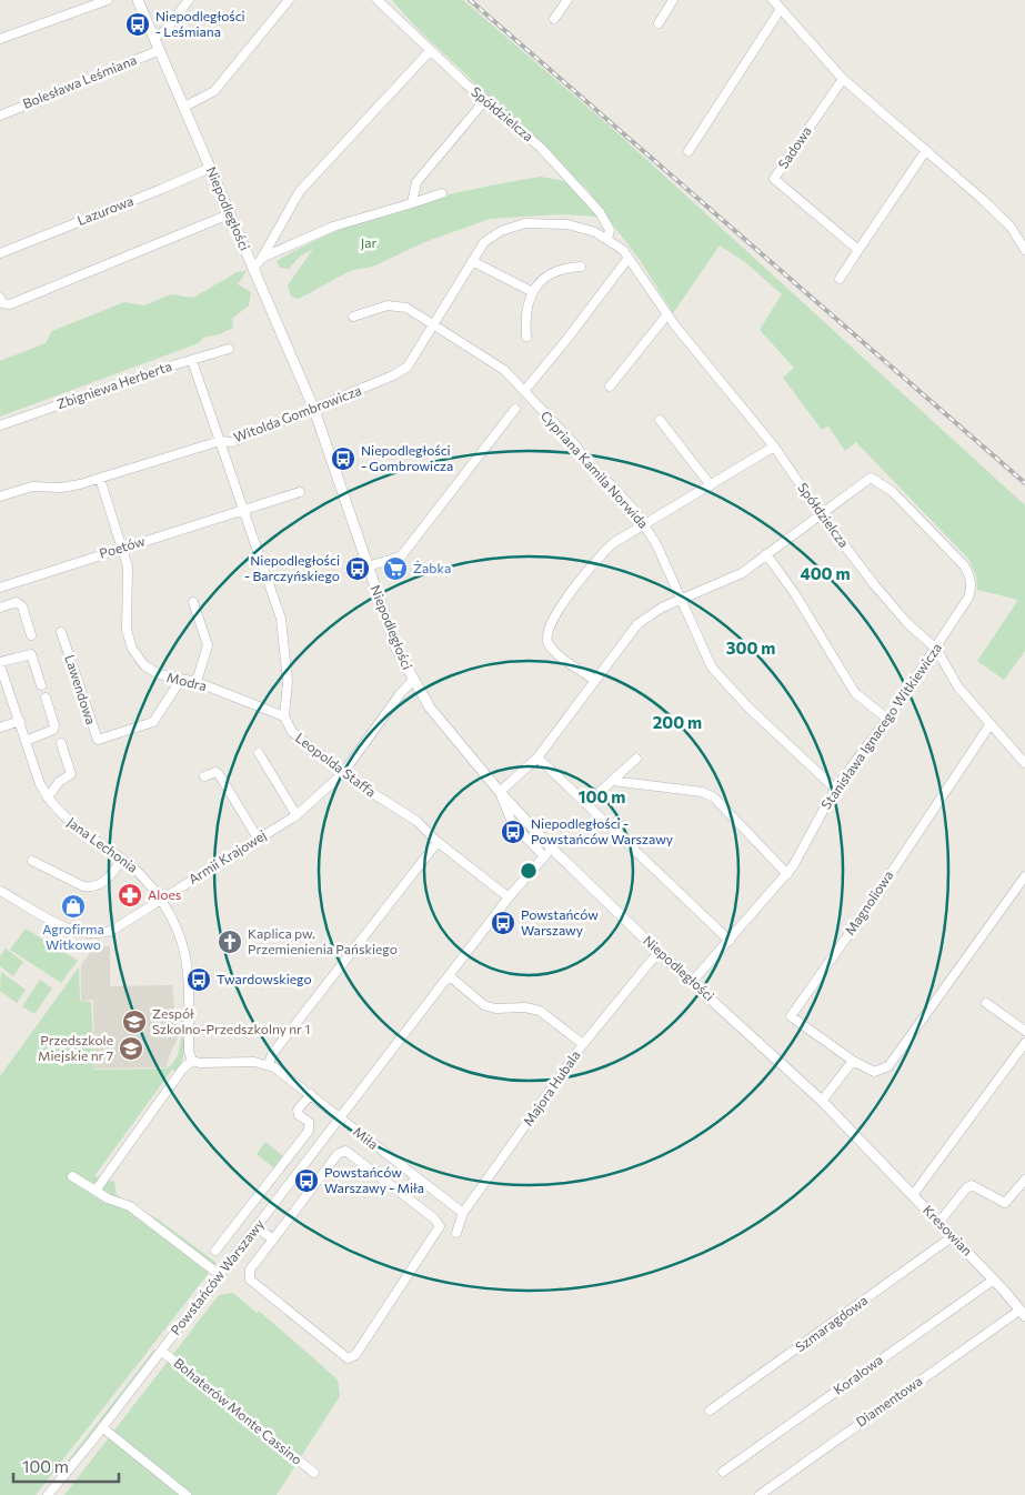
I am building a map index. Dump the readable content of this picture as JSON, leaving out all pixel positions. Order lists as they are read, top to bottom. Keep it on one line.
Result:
{"streets":{"street":["Bolesława Leśmiana","Spółdzielcza","Sadowa","Niepodległości","Lazurowa","Zbigniewa Herberta","Witolda Gombrowicza","Cypriana Kamila Norwida","Poetów","Modra","Lawendowa","Stanisława Ignacego Witkiewicza","Leopolda Staffa","Jana Lechonia","Armii Krajowej","Magnoliowa","Majora Hubala","Miła","Kresowian","Powstańców Warszawy","Szmaragdowa","Koralowa","Diamentowa","Bohaterów Monte Cassino"]},"crossings":[["Bolesława Leśmiana","Niepodległości"],["Spółdzielcza","Witolda Gombrowicza"],["Spółdzielcza","Stanisława Ignacego Witkiewicza"],["Spółdzielcza","Magnoliowa"],["Niepodległości","Lazurowa"],["Niepodległości","Witolda Gombrowicza"],["Niepodległości","Stanisława Ignacego Witkiewicza"],["Niepodległości","Armii Krajowej"],["Niepodległości","Majora Hubala"],["Niepodległości","Kresowian"],["Niepodległości","Powstańców Warszawy"],["Witolda Gombrowicza","Cypriana Kamila Norwida"],["Cypriana Kamila Norwida","Stanisława Ignacego Witkiewicza"],["Poetów","Modra"],["Modra","Lawendowa"],["Modra","Leopolda Staffa"],["Leopolda Staffa","Armii Krajowej"],["Leopolda Staffa","Powstańców Warszawy"],["Jana Lechonia","Armii Krajowej"],["Majora Hubala","Miła"],["Miła","Powstańców Warszawy"],["Kresowian","Szmaragdowa"],["Kresowian","Koralowa"],["Kresowian","Diamentowa"],["Powstańców Warszawy","Bohaterów Monte Cassino"]],"parks":["Jar"],"places":{"bus stop":["Niepodległości - Leśmiana","Niepodległości - Gombrowicza","Niepodległości - Barczyńskiego","Niepodległości - Powstańców Warszawy","Powstańców Warszawy","Twardowskiego","Powstańców Warszawy - Miła"],"supermarket":["Żabka"],"pharmacy":["Aloes"],"shop":["Agrofirma Witkowo"],"church":["Kaplica pw. Przemienienia Pańskiego"],"school or university":["Zespół Szkolno-Przedszkolny nr 1","Przedszkole Miejskie nr 7"]},"scale_bar":"100 m","rings":["400 m","300 m","200 m","100 m"]}
